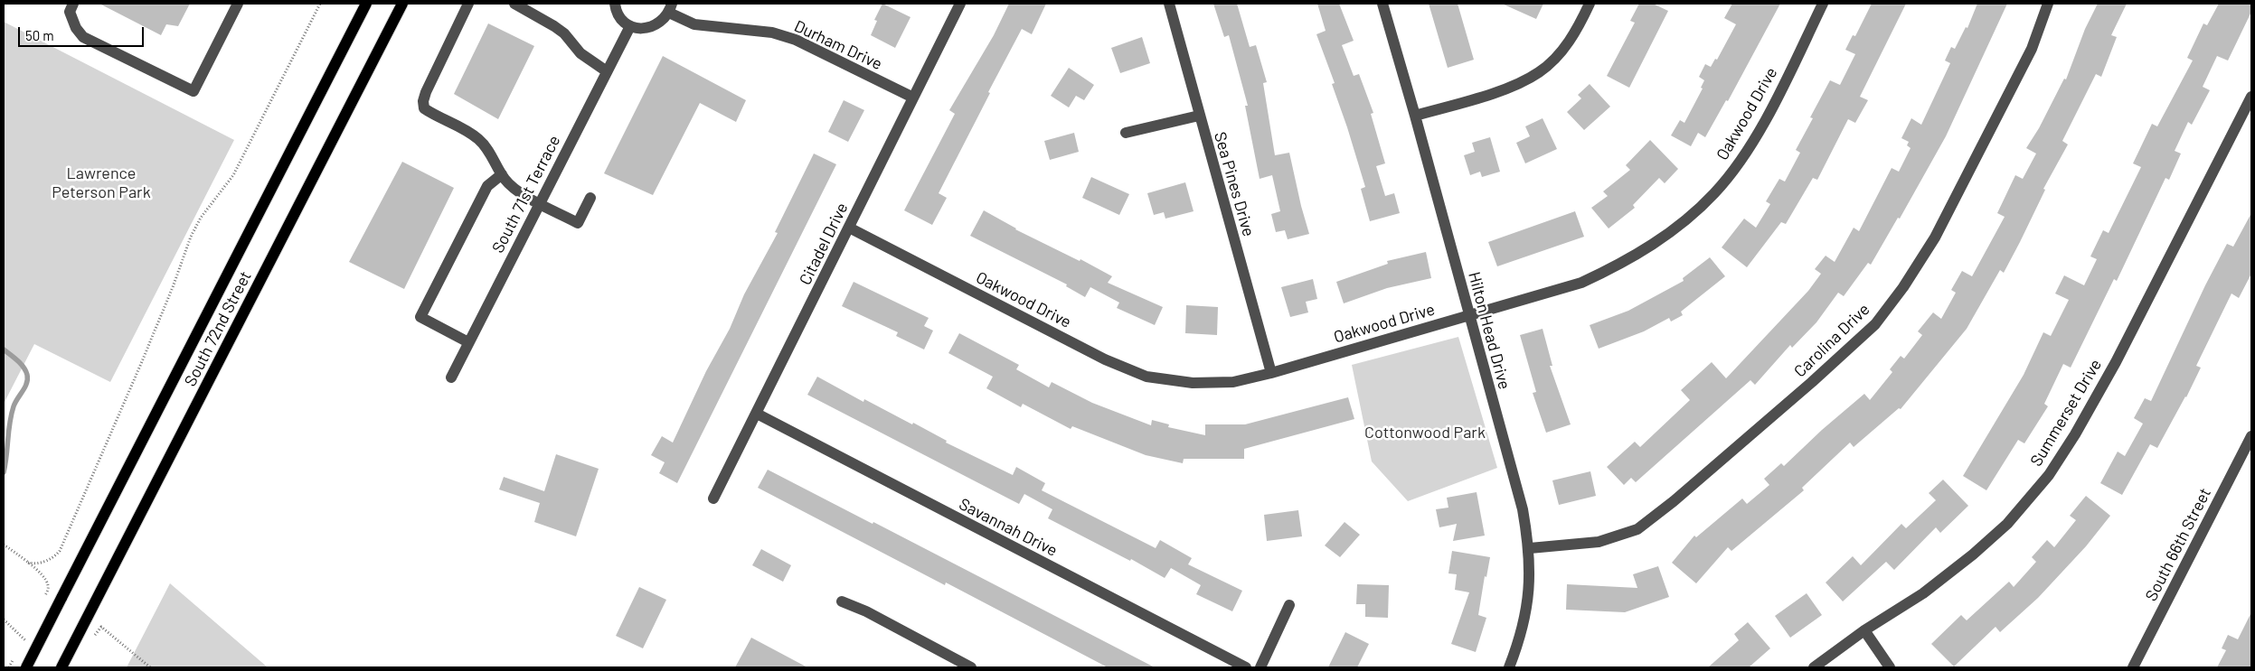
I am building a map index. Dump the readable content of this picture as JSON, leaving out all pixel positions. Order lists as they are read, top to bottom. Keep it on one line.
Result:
{"streets":{"main road":["South 72nd Street"],"street":["Durham Drive","Oakwood Drive","Sea Pines Drive","South 71st Terrace","Citadel Drive","Hilton Head Drive","Carolina Drive","Summerset Drive","Savannah Drive","South 66th Street"]},"crossings":[["Durham Drive","Citadel Drive"],["Oakwood Drive","Sea Pines Drive"],["Oakwood Drive","Citadel Drive"],["Oakwood Drive","Hilton Head Drive"],["Citadel Drive","Savannah Drive"],["Hilton Head Drive","Carolina Drive"]],"parks":["Lawrence Peterson Park","Cottonwood Park"],"scale_bar":"50 m"}
